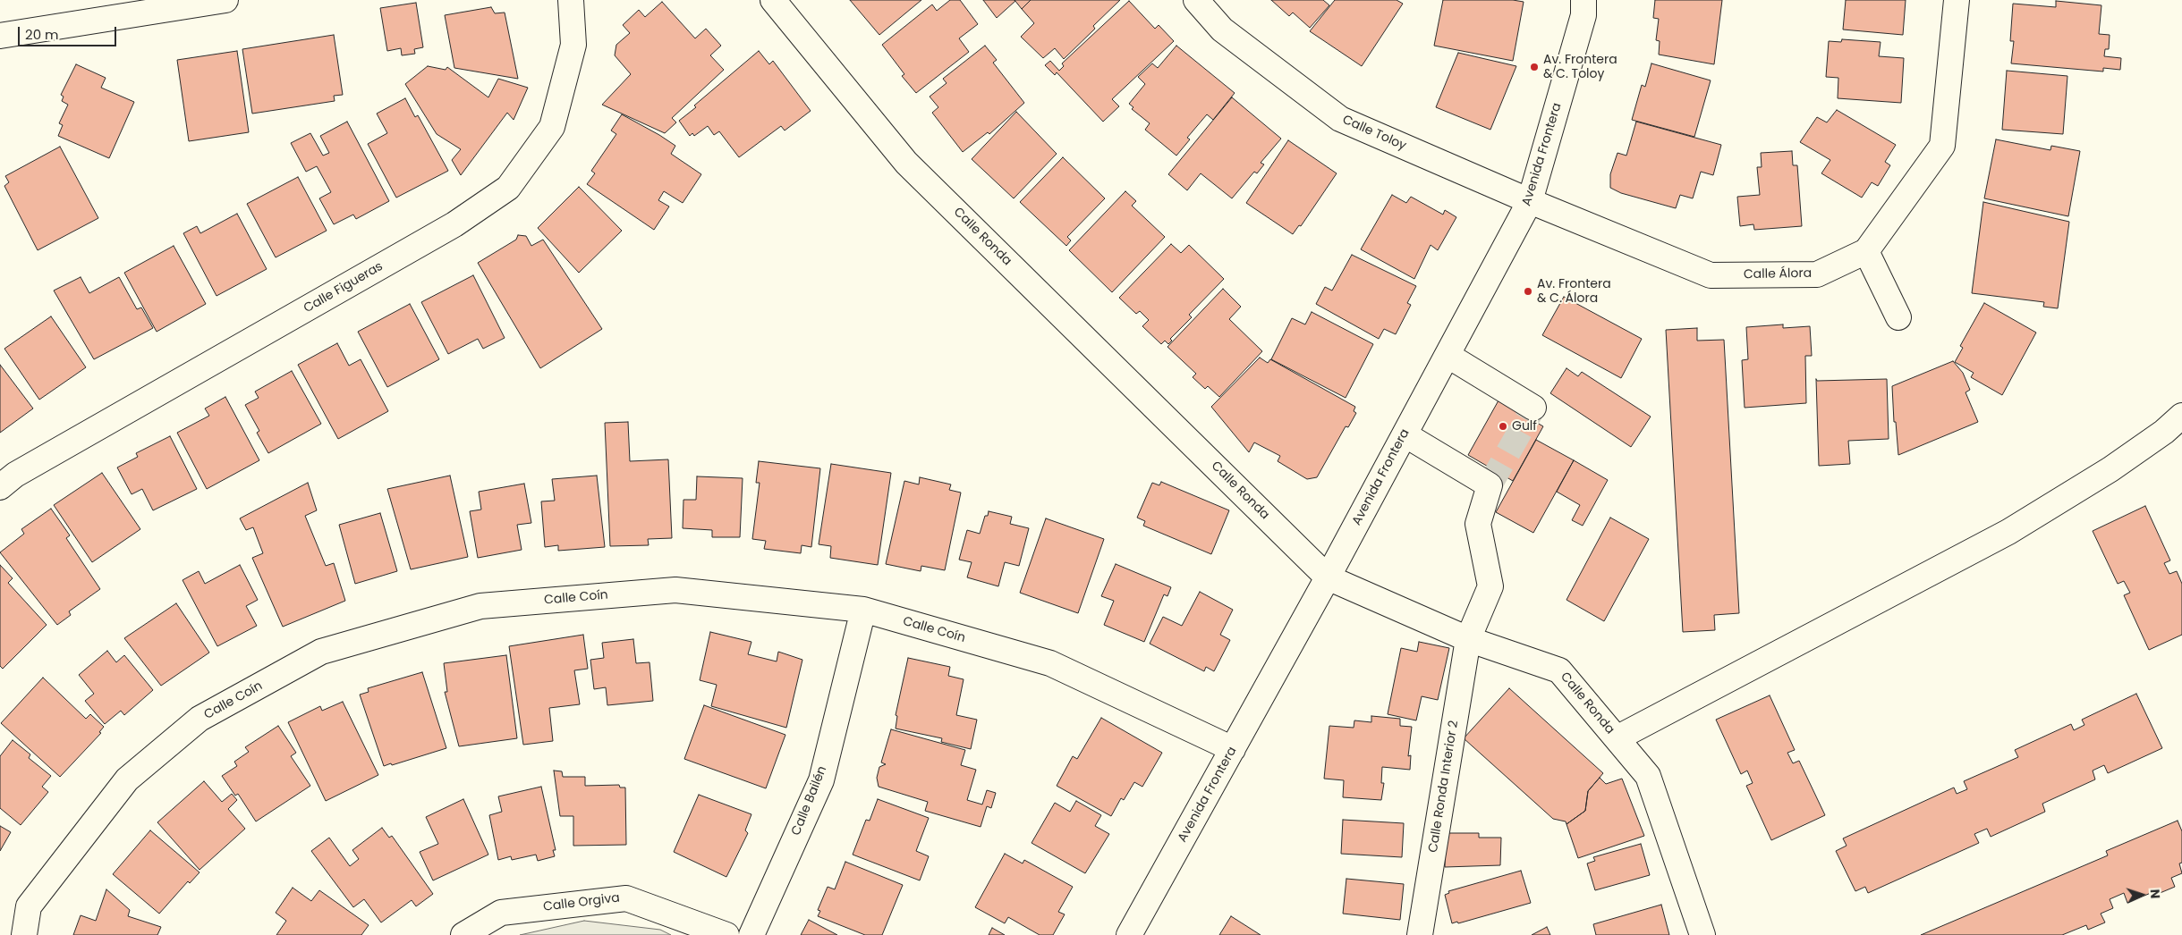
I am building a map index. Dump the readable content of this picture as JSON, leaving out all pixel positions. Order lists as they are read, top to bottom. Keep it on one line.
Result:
{"streets":{"street":["Calle Toloy","Avenida Frontera","Calle Ronda","Calle Álora","Calle Figueras","Calle Coín","Calle Ronda Interior 2","Calle Bailén","Calle Orgiva"]},"crossings":[["Calle Toloy","Avenida Frontera"],["Calle Toloy","Calle Álora"],["Avenida Frontera","Calle Ronda"],["Avenida Frontera","Calle Álora"],["Avenida Frontera","Calle Coín"],["Avenida Frontera","Calle Ronda Interior 2"],["Calle Ronda","Calle Ronda Interior 2"],["Calle Coín","Calle Bailén"]],"places":["Av. Frontera & C. Toloy","Av. Frontera & C. Álora","Gulf"],"scale_bar":"20 m","north":"right"}
